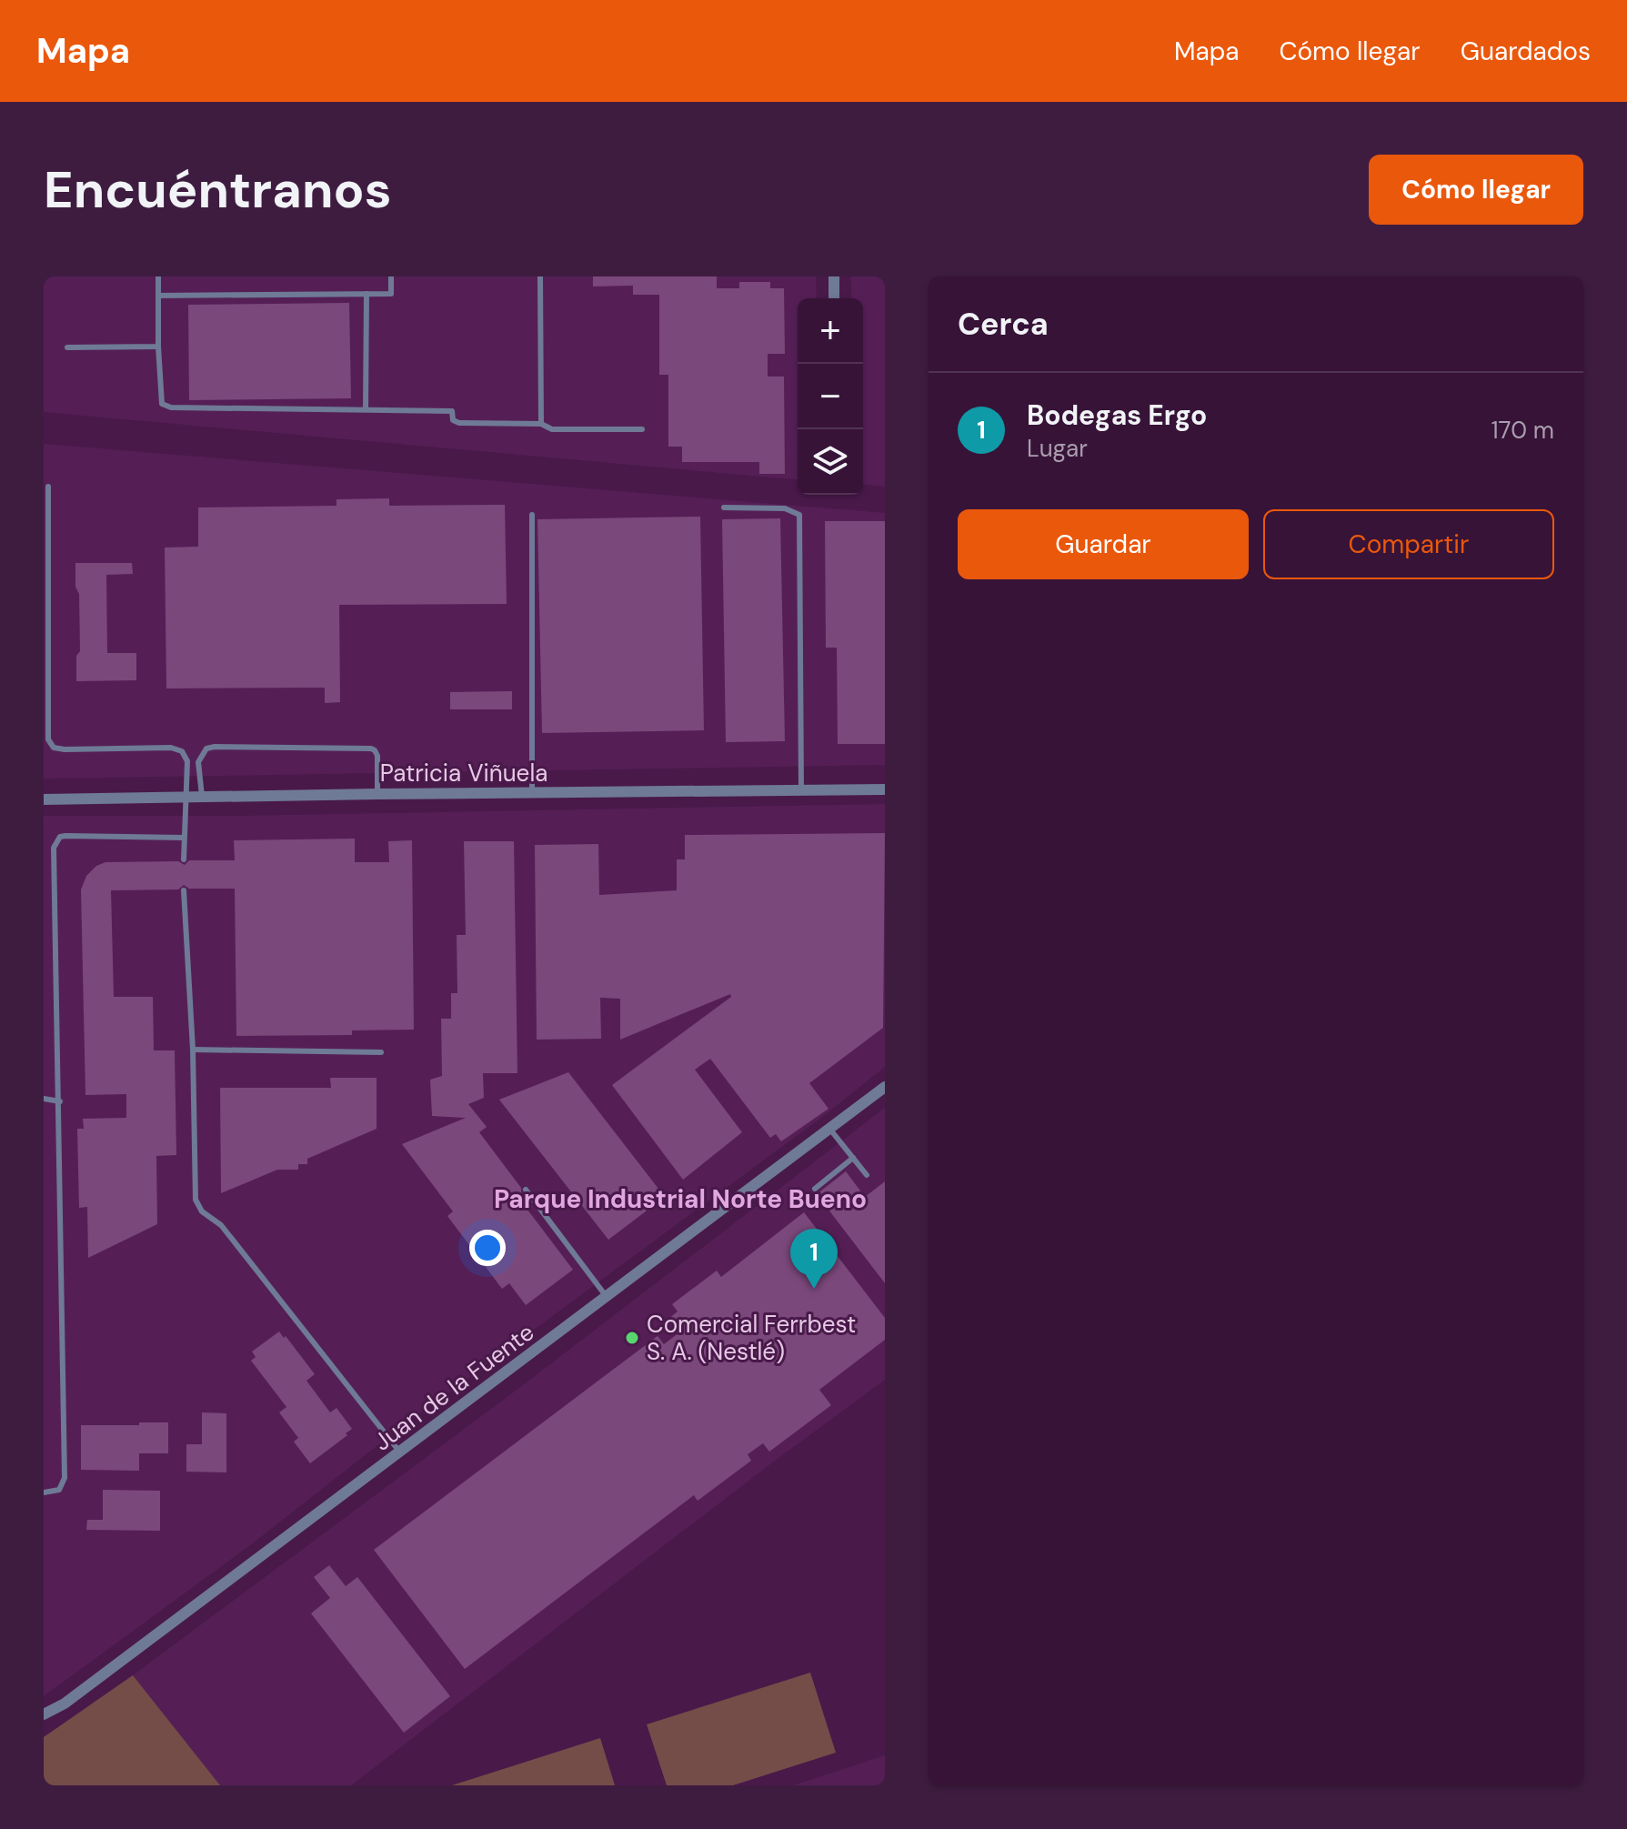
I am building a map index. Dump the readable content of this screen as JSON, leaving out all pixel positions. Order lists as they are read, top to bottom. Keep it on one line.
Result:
{"streets":{"street":["Patricia Viñuela","Juan de la Fuente"]},"districts":["Parque Industrial Norte Bueno"],"places":["Comercial Ferrbest S. A. (Nestlé)"],"page":{"header":"Mapa","nav":["Mapa","Cómo llegar","Guardados"],"buttons":["Cómo llegar",["Guardar","Compartir"]],"title":"Encuéntranos","heading":"Cerca","map_buttons":["+","−"],"list":[{"mark":"1","name":"Bodegas Ergo","note":"Lugar","value":"170 m"}],"pins":"1"}}
